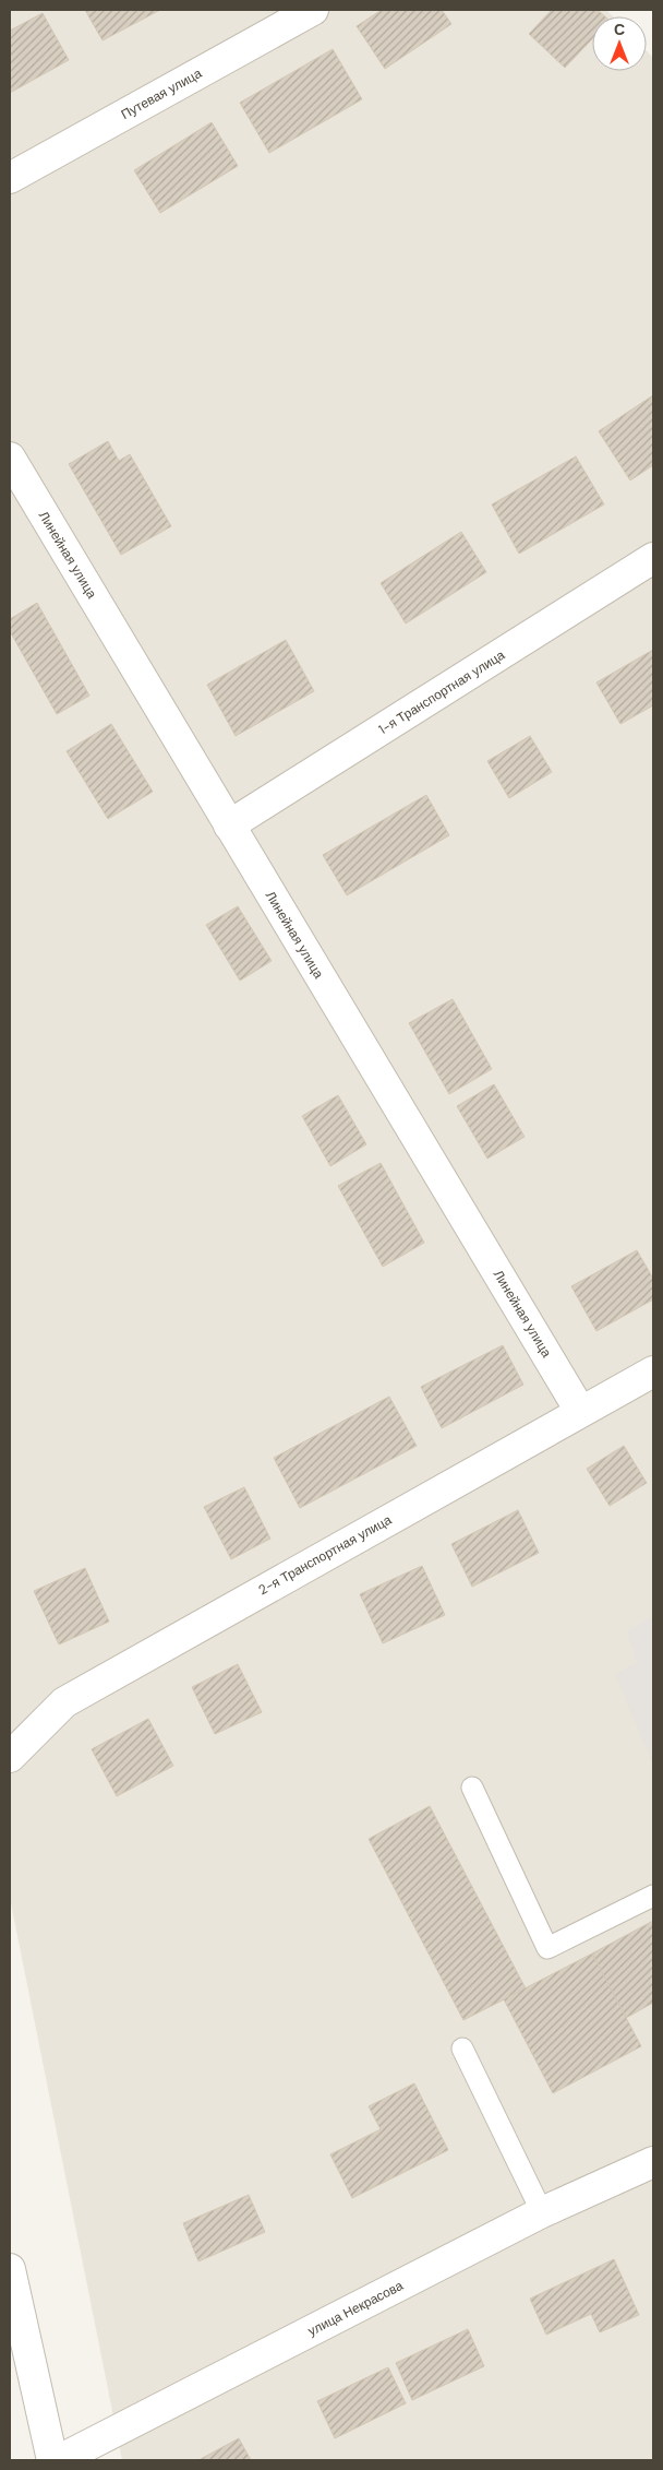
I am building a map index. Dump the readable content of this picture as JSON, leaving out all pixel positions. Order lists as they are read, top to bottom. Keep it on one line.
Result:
{"streets":{"street":["Путевая улица","Линейная улица","1-я Транспортная улица","2-я Транспортная улица","улица Некрасова"]},"crossings":[["Линейная улица","1-я Транспортная улица"],["Линейная улица","2-я Транспортная улица"]],"north":"top"}
